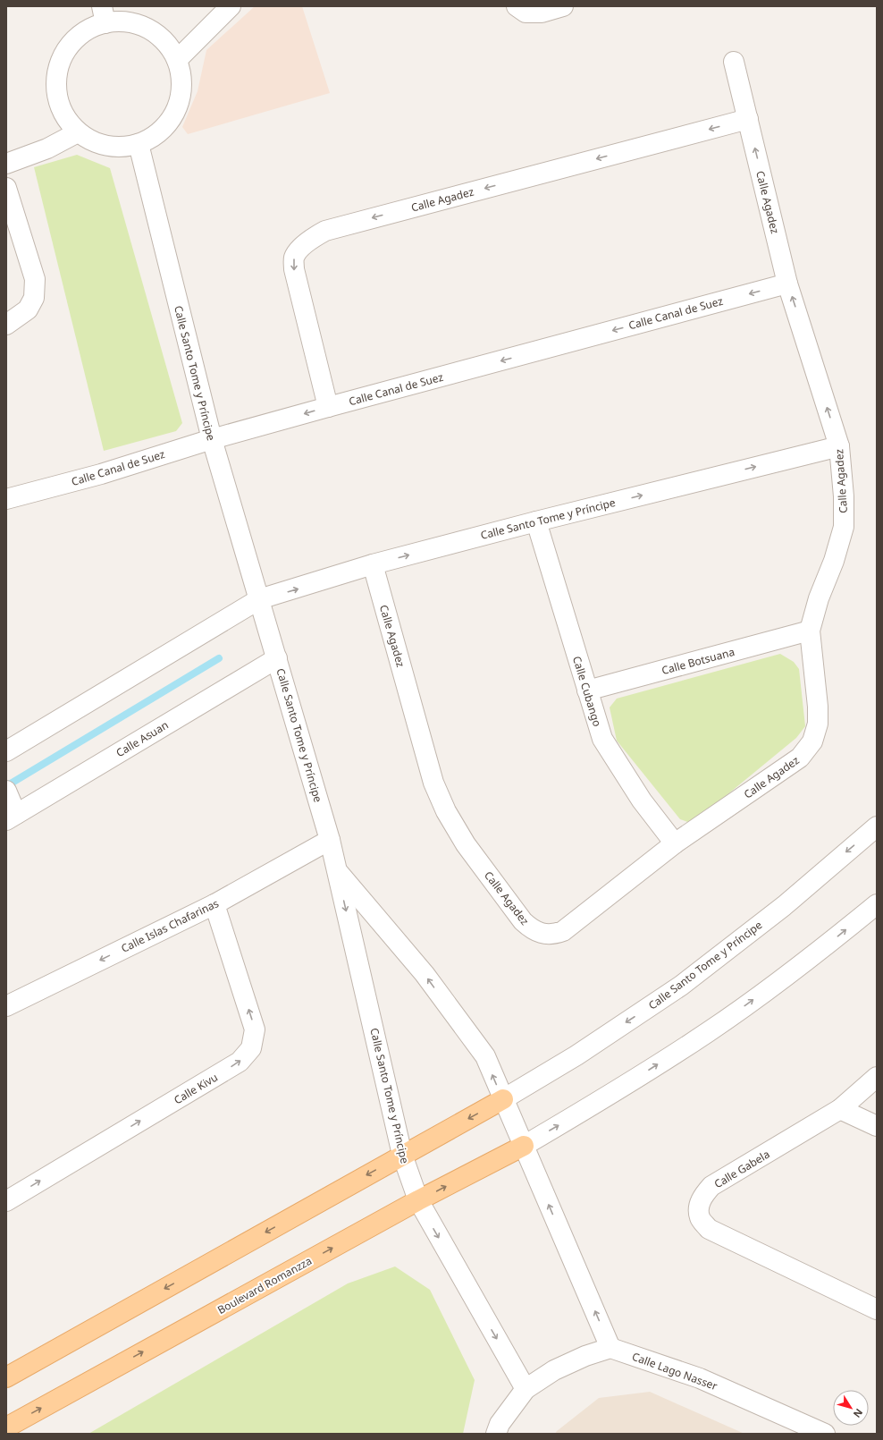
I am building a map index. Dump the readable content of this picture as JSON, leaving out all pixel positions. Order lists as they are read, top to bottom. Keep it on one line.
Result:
{"streets":{"main road":["Boulevard Romanzza"],"street":["Calle Agadez","Calle Canal de Suez","Calle Santo Tome y Príncipe","Calle Botsuana","Calle Cubango","Calle Asuan","Calle Islas Chafarinas","Calle Kivu","Calle Gabela","Calle Lago Nasser"]},"crossings":[["Calle Agadez","Calle Canal de Suez"],["Calle Agadez","Calle Santo Tome y Príncipe"],["Calle Agadez","Calle Botsuana"],["Calle Agadez","Calle Cubango"],["Calle Canal de Suez","Calle Santo Tome y Príncipe"],["Calle Santo Tome y Príncipe","Calle Cubango"],["Calle Santo Tome y Príncipe","Calle Asuan"],["Calle Santo Tome y Príncipe","Calle Islas Chafarinas"],["Calle Santo Tome y Príncipe","Boulevard Romanzza"],["Calle Santo Tome y Príncipe","Calle Lago Nasser"],["Calle Botsuana","Calle Cubango"],["Calle Islas Chafarinas","Calle Kivu"]],"one_way":["Calle Canal de Suez","Calle Islas Chafarinas","Calle Kivu"],"north":"bottom right"}
